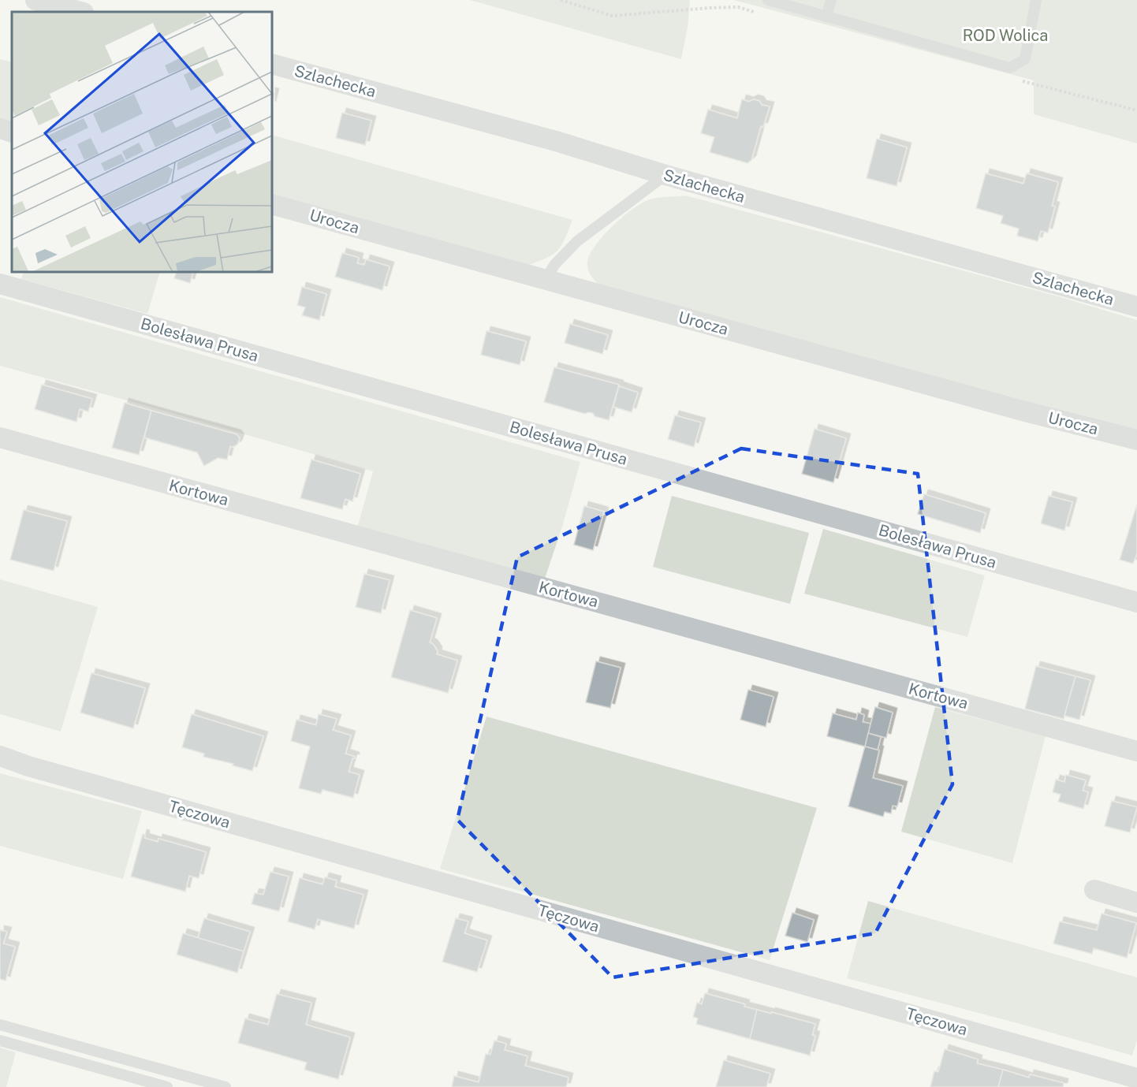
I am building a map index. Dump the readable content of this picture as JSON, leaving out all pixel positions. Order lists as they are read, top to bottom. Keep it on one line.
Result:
{"streets":{"street":["Szlachecka","Urocza","Bolesława Prusa","Kortowa","Tęczowa"]},"parks":["ROD Wolica"]}
